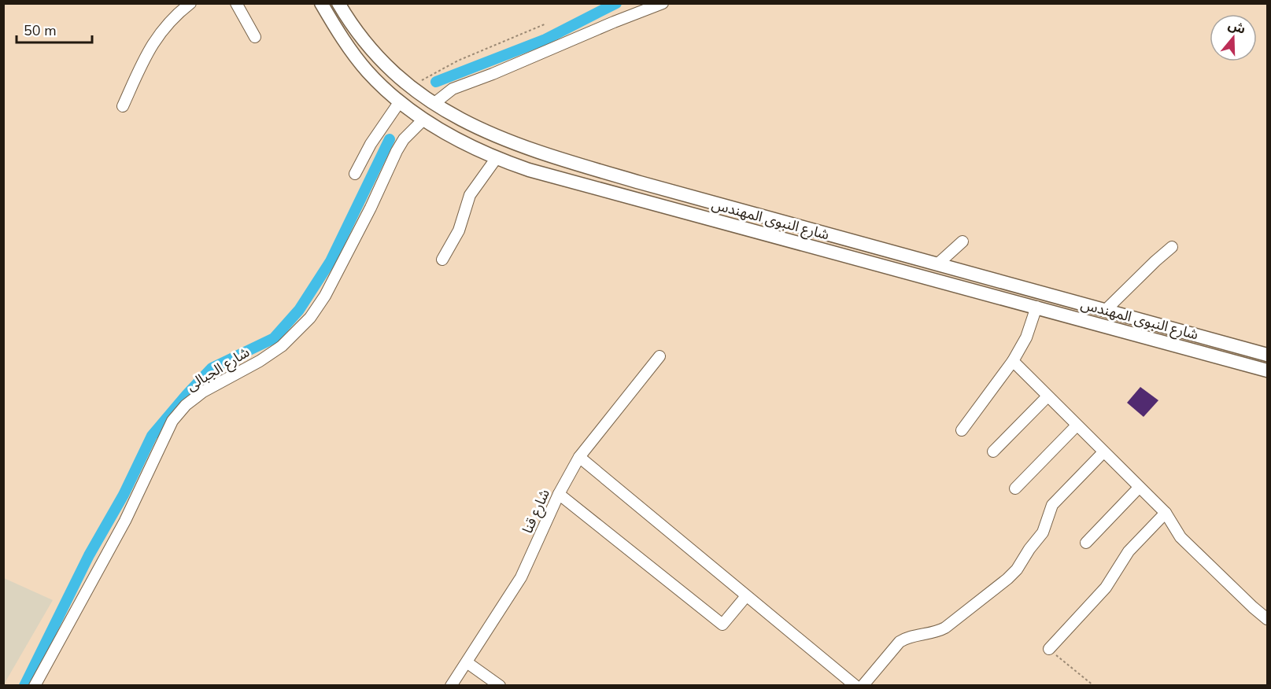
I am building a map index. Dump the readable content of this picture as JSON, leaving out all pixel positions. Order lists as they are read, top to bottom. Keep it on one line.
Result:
{"streets":{"main road":["شارع النبوى المهندس"],"street":["شارع الجبالى","شارع قنا"]},"crossings":[["شارع النبوى المهندس","شارع الجبالى"]],"scale_bar":"50 m","north":"top"}
